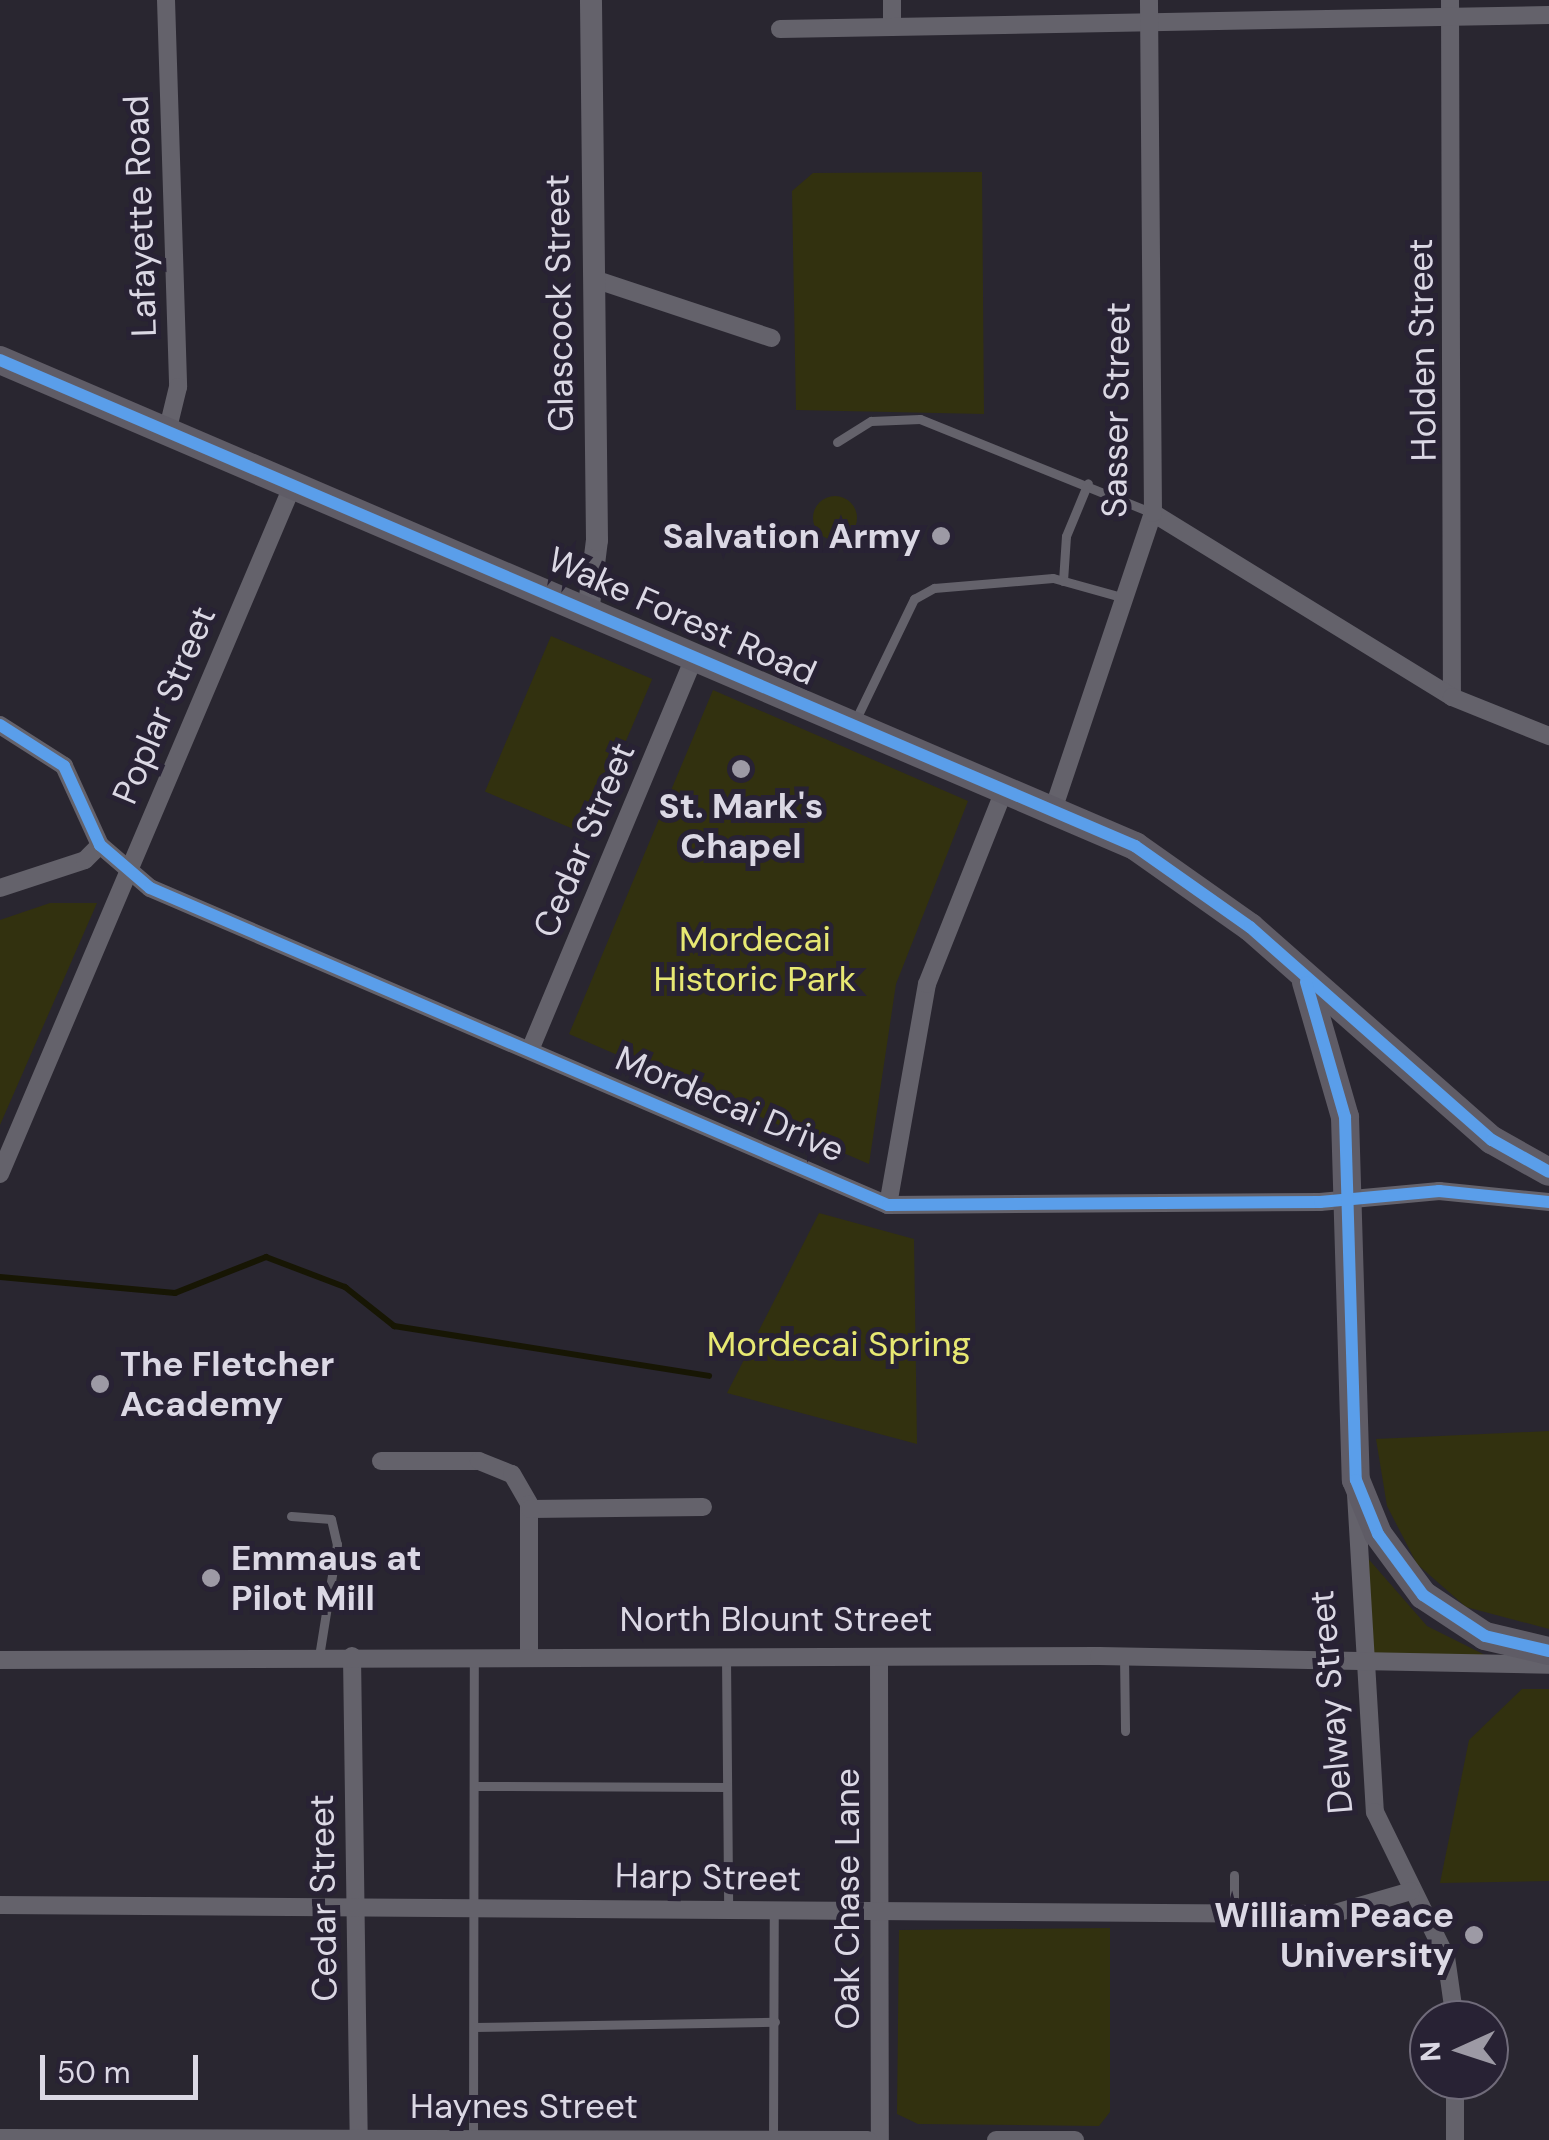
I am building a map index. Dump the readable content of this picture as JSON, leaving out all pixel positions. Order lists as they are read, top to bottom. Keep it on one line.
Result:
{"streets":{"main road":["Wake Forest Road","Delway Street"],"street":["Lafayette Road","Glascock Street","Holden Street","Sasser Street","Poplar Street","Cedar Street","Mordecai Drive","North Blount Street","Harp Street","Oak Chase Lane","Haynes Street"]},"crossings":[["Lafayette Road","Wake Forest Road"],["Glascock Street","Wake Forest Road"],["Sasser Street","Wake Forest Road"],["Wake Forest Road","Poplar Street"],["Wake Forest Road","Cedar Street"],["Wake Forest Road","Mordecai Drive"],["Wake Forest Road","Delway Street"],["Poplar Street","Mordecai Drive"],["Cedar Street","Mordecai Drive"],["Cedar Street","North Blount Street"],["Cedar Street","Harp Street"],["Cedar Street","Haynes Street"],["Mordecai Drive","Delway Street"],["North Blount Street","Delway Street"],["North Blount Street","Oak Chase Lane"],["Delway Street","Harp Street"],["Harp Street","Oak Chase Lane"]],"parks":["Mordecai Historic Park","Mordecai Spring"],"places":["Salvation Army","St. Mark's Chapel","The Fletcher Academy","Emmaus at Pilot Mill","William Peace University"],"scale_bar":"50 m","north":"left"}
